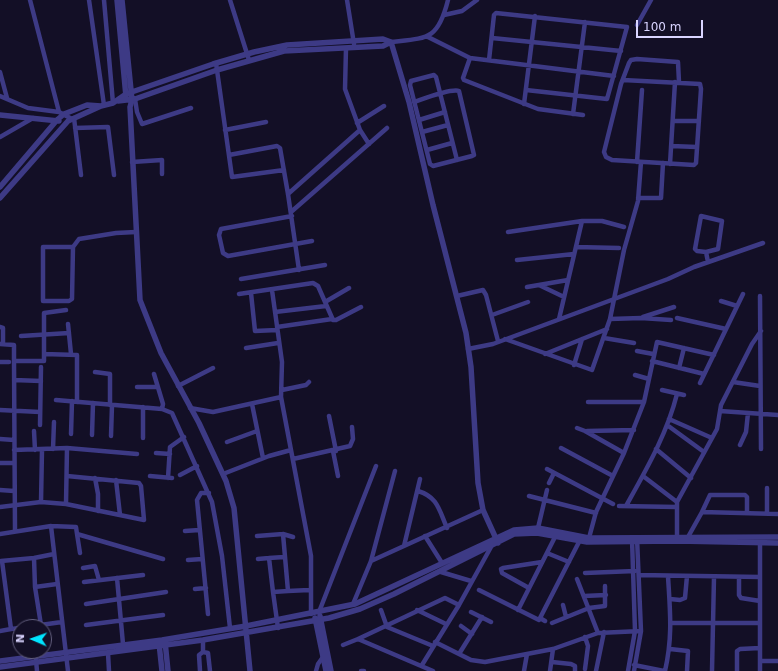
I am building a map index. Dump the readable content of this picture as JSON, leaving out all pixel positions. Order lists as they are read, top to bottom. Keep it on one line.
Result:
{"scale_bar":"100 m","north":"left"}
